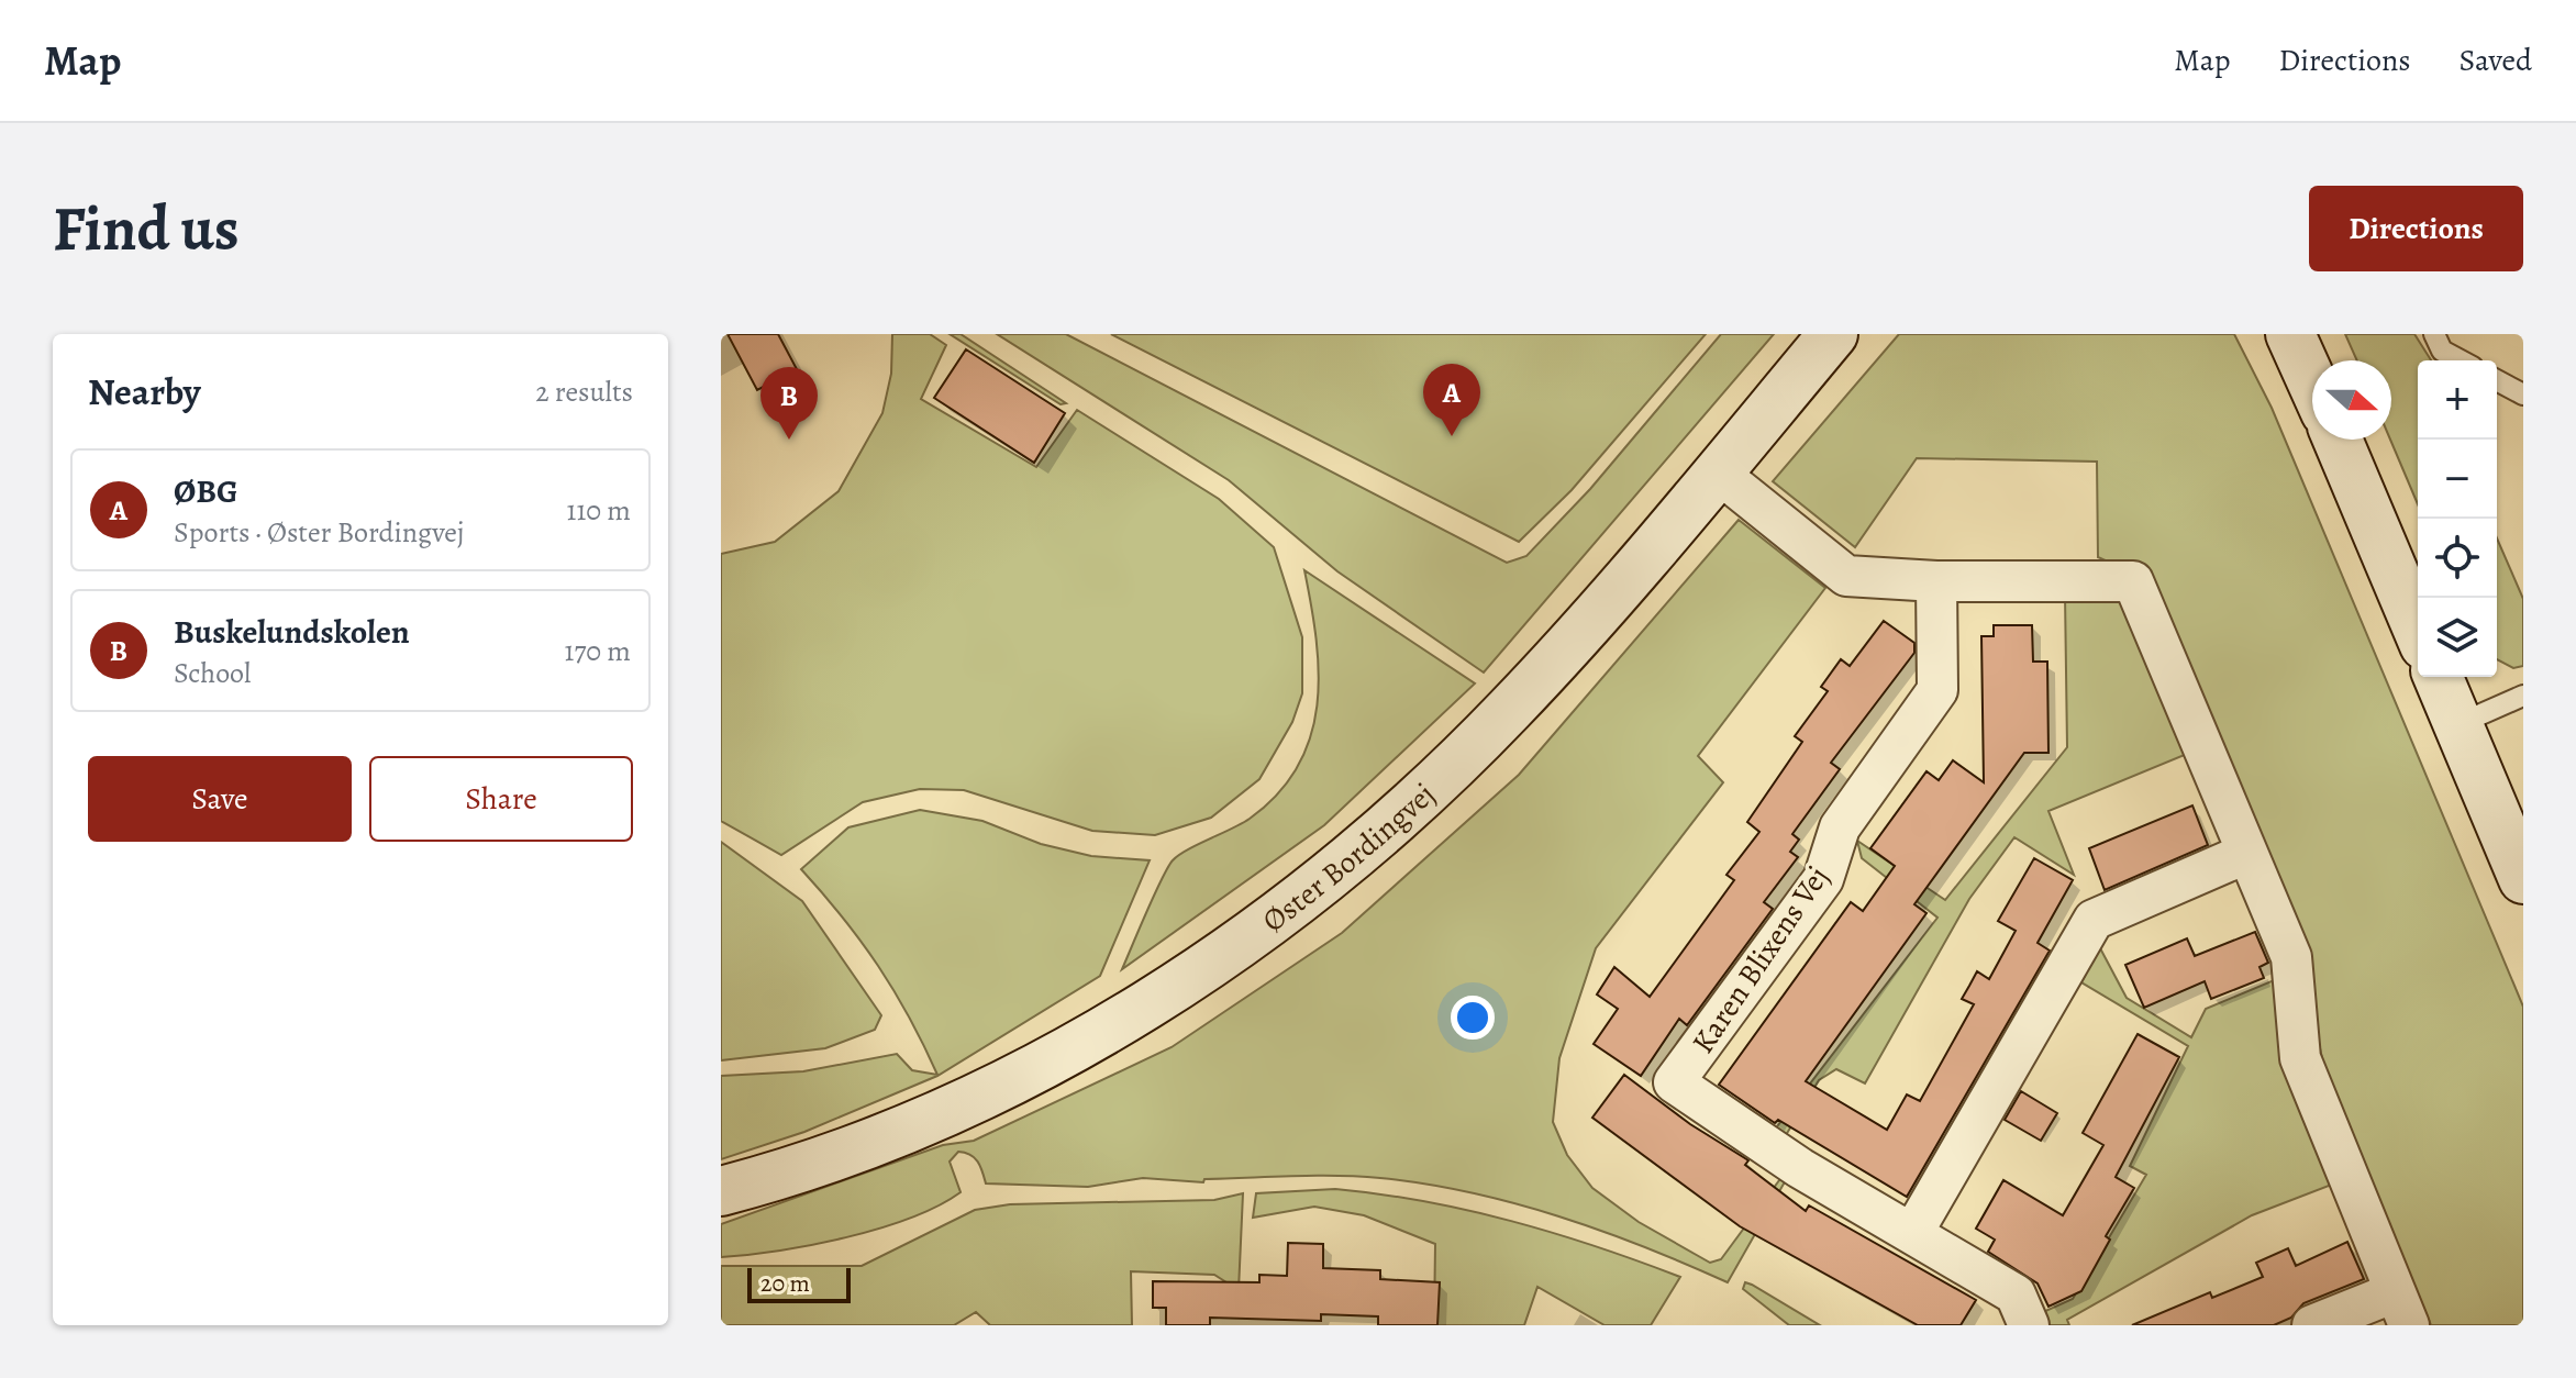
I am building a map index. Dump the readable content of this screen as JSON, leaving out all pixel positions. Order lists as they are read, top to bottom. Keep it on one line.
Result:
{"streets":{"street":["Øster Bordingvej","Karen Blixens Vej"]},"scale_bar":"20 m","north":"right","page":{"header":"Map","nav":["Map","Directions","Saved"],"buttons":["Directions",["Save","Share"]],"title":"Find us","heading":["Nearby","2 results"],"map_buttons":["+","−"],"pins":["A","B"],"list":[{"mark":"A","name":"ØBG","note":"Sports · Øster Bordingvej","value":"110 m"},{"mark":"B","name":"Buskelundskolen","note":"School","value":"170 m"}],"scale":"20 m"}}
